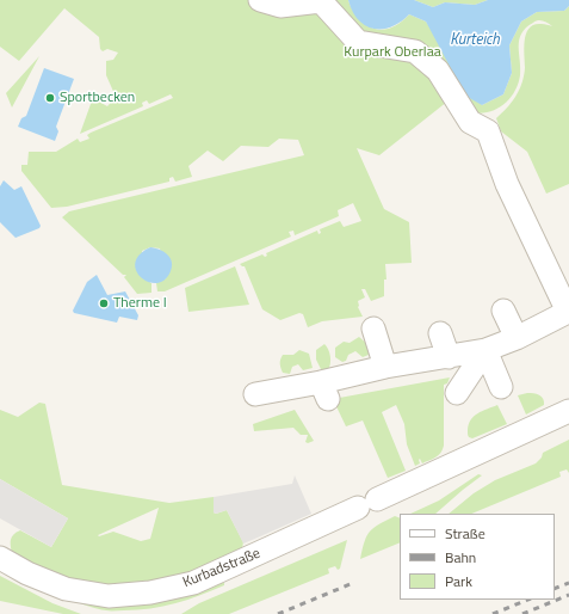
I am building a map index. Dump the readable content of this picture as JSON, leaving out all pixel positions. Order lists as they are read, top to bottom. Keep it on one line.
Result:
{"streets":{"street":["Kurbadstraße"]},"water":["Kurteich"],"parks":["Kurpark Oberlaa"],"places":["Sportbecken","Therme I"],"legend":["Straße","Bahn","Park"]}
